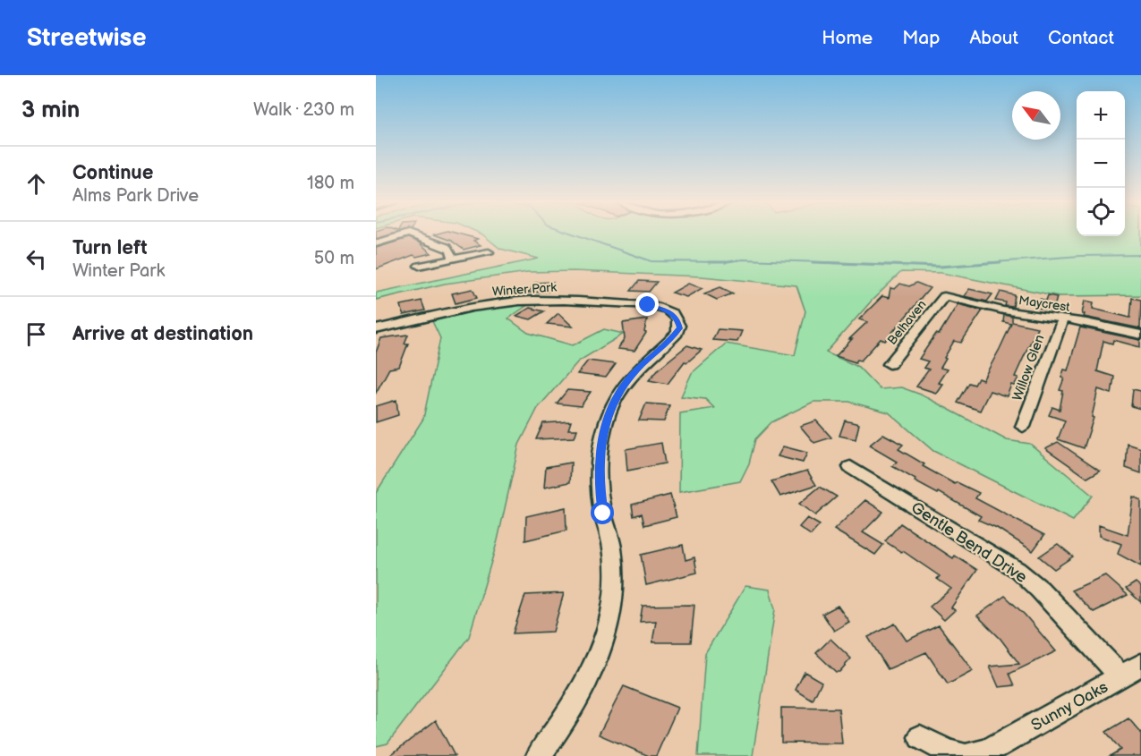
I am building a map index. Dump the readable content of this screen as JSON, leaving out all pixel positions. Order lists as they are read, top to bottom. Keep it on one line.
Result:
{"streets":{"street":["Winter Park","Maycrest","Belhaven","Willow Glen","Gentle Bend Drive","Sunny Oaks"]},"crossings":[["Maycrest","Belhaven"],["Maycrest","Willow Glen"],["Gentle Bend Drive","Sunny Oaks"]],"north":"top left","page":{"header":"Streetwise","nav":["Home","Map","About","Contact"],"heading":["3 min","Walk · 230 m"],"map_buttons":["+","−"],"list":[["Continue","Alms Park Drive","180 m"],["Turn left","Winter Park","50 m"],"Arrive at destination"]}}
